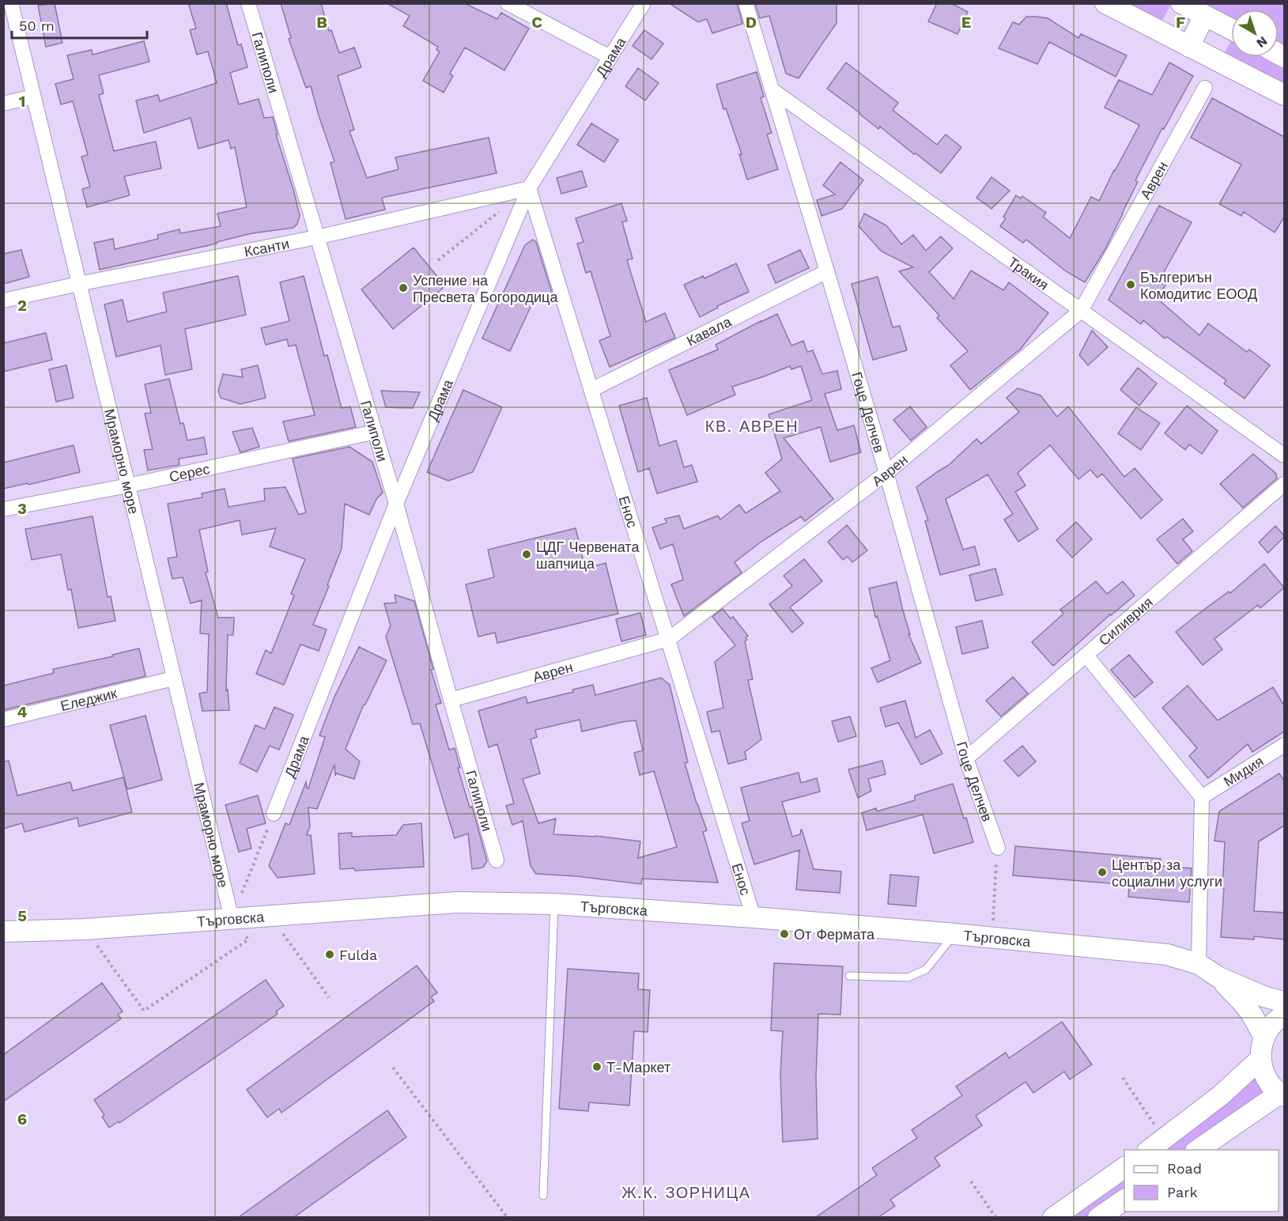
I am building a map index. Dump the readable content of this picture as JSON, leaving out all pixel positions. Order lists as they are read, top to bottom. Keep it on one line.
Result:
{"streets":{"street":["Драма","Галиполи","Аврен","Ксанти","Тракия","Кавала","Гоце Делчев","Мраморно море","Серес","Енос","Силиврия","Еледжик","Мидия","Търговска"]},"crossings":[["Драма","Галиполи"],["Драма","Ксанти"],["Драма","Енос"],["Галиполи","Аврен"],["Галиполи","Ксанти"],["Галиполи","Серес"],["Аврен","Тракия"],["Аврен","Гоце Делчев"],["Аврен","Енос"],["Ксанти","Мраморно море"],["Ксанти","Енос"],["Тракия","Гоце Делчев"],["Кавала","Гоце Делчев"],["Кавала","Енос"],["Гоце Делчев","Силиврия"],["Мраморно море","Серес"],["Мраморно море","Еледжик"],["Мраморно море","Търговска"],["Енос","Търговска"]],"districts":["КВ. АВРЕН","Ж.К. ЗОРНИЦА"],"places":["Бългериън Комодитис ЕООД","Успение на Пресвета Богородица","ЦДГ Червената шапчица","Център за социални услуги","От Фермата","Fulda","Т-Маркет"],"legend":["Road","Park"],"scale_bar":"50 m","north":"bottom right","grid":{"columns":["B","C","D","E","F"],"rows":["1","2","3","4","5","6"]}}
